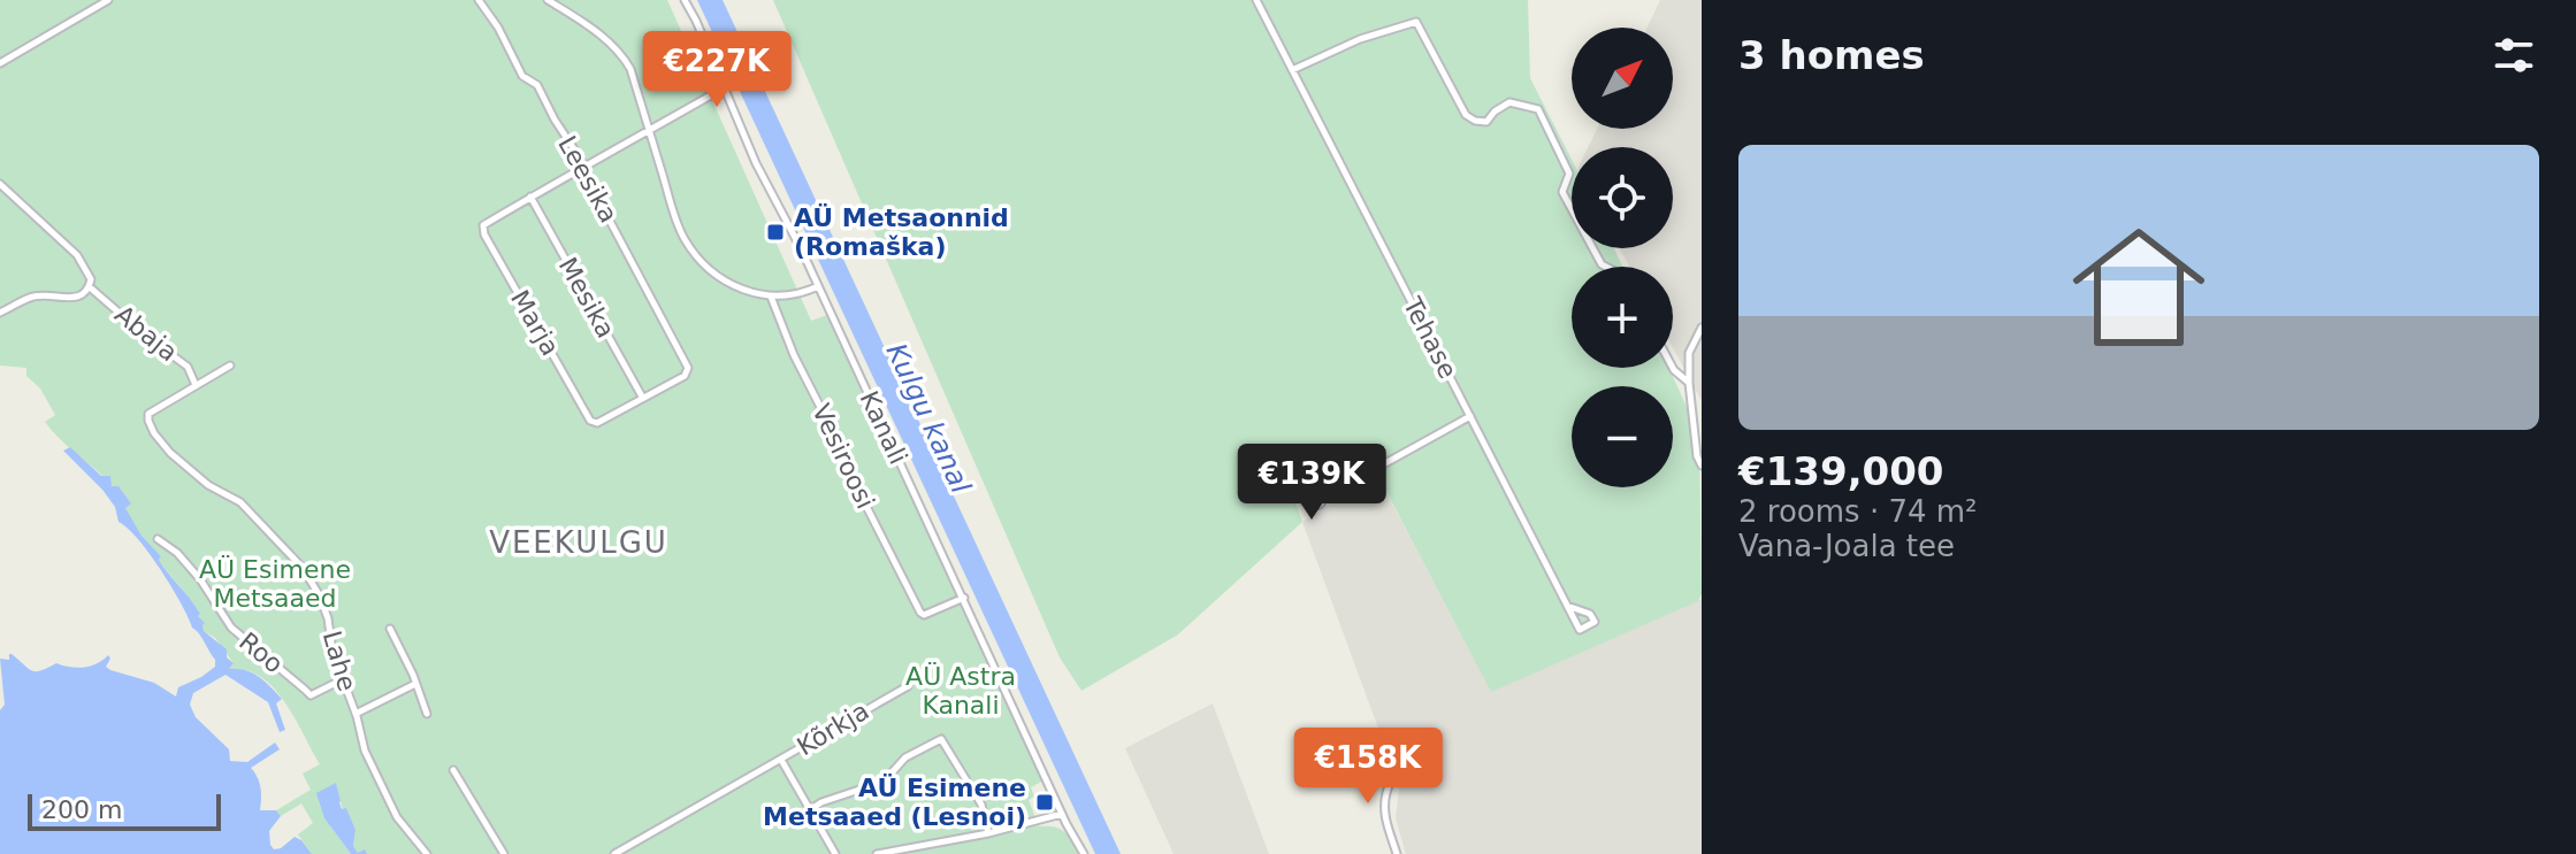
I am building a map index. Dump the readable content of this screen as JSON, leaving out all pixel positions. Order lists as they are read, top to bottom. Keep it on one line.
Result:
{"streets":{"street":["Leesika","Mesika","Marja","Abaja","Tehase","Kanali","Vesiroosi","Roo","Lahe","Kõrkja"]},"crossings":[["Leesika","Mesika"],["Leesika","Marja"],["Mesika","Marja"],["Abaja","Lahe"],["Kanali","Vesiroosi"],["Roo","Lahe"]],"districts":["VEEKULGU"],"water":["Kulgu kanal"],"parks":["AÜ Esimene Metsaaed","AÜ Astra Kanali"],"places":{"transit":["AÜ Metsaonnid (Romaška)","AÜ Esimene Metsaaed (Lesnoi)"]},"scale_bar":"200 m","north":"top right","page":{"heading":"3 homes","map_buttons":["+","−"],"price":["€227K","€139K","€158K"],"list":[{"name":"€139,000","note":"2 rooms · 74 m² · Vana-Joala tee"}],"scale":"200 m"}}
